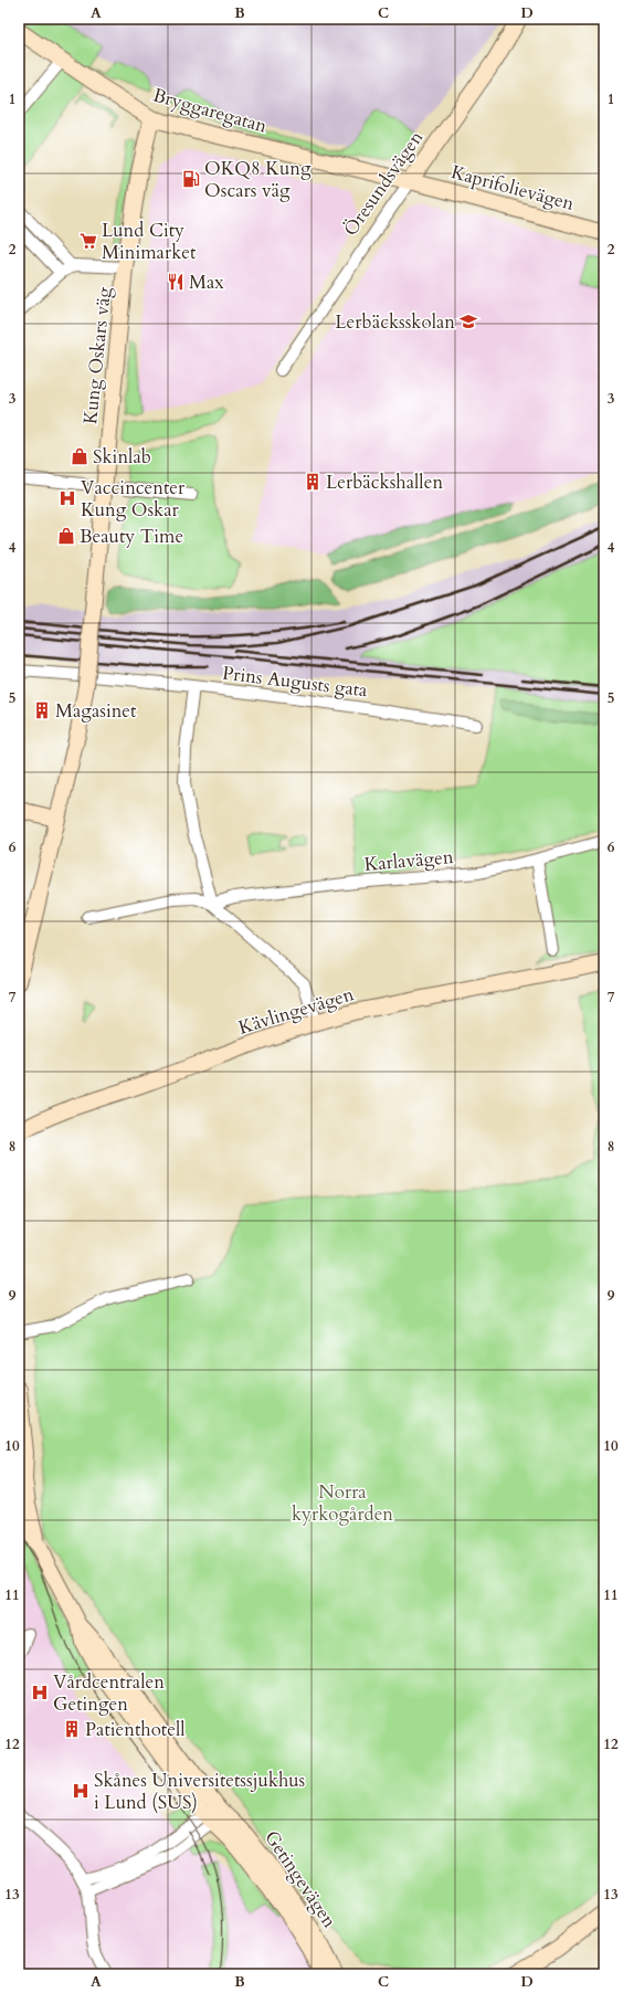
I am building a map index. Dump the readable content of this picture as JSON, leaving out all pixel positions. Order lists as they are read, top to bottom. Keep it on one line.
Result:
{"streets":{"main road":["Bryggaregatan","Öresundsvägen","Kaprifolievägen","Kung Oskars väg","Kävlingevägen","Getingevägen"],"street":["Prins Augusts gata","Karlavägen"]},"crossings":[["Bryggaregatan","Öresundsvägen"],["Bryggaregatan","Kaprifolievägen"],["Bryggaregatan","Kung Oskars väg"],["Öresundsvägen","Kaprifolievägen"]],"parks":["Norra kyrkogården"],"places":{"fuel station":["OKQ8 Kung Oscars väg"],"supermarket":["Lund City Minimarket"],"restaurant":["Max"],"school or university":["Lerbäcksskolan"],"shop":["Skinlab","Beauty Time"],"building":["Lerbäckshallen","Magasinet","Patienthotell"],"hospital":["Vaccincenter Kung Oskar","Vårdcentralen Getingen","Skånes Universitetssjukhus i Lund (SUS)"]},"grid":{"columns":["A","B","C","D"],"rows":["1","2","3","4","5","6","7","8","9","10","11","12","13"]}}
